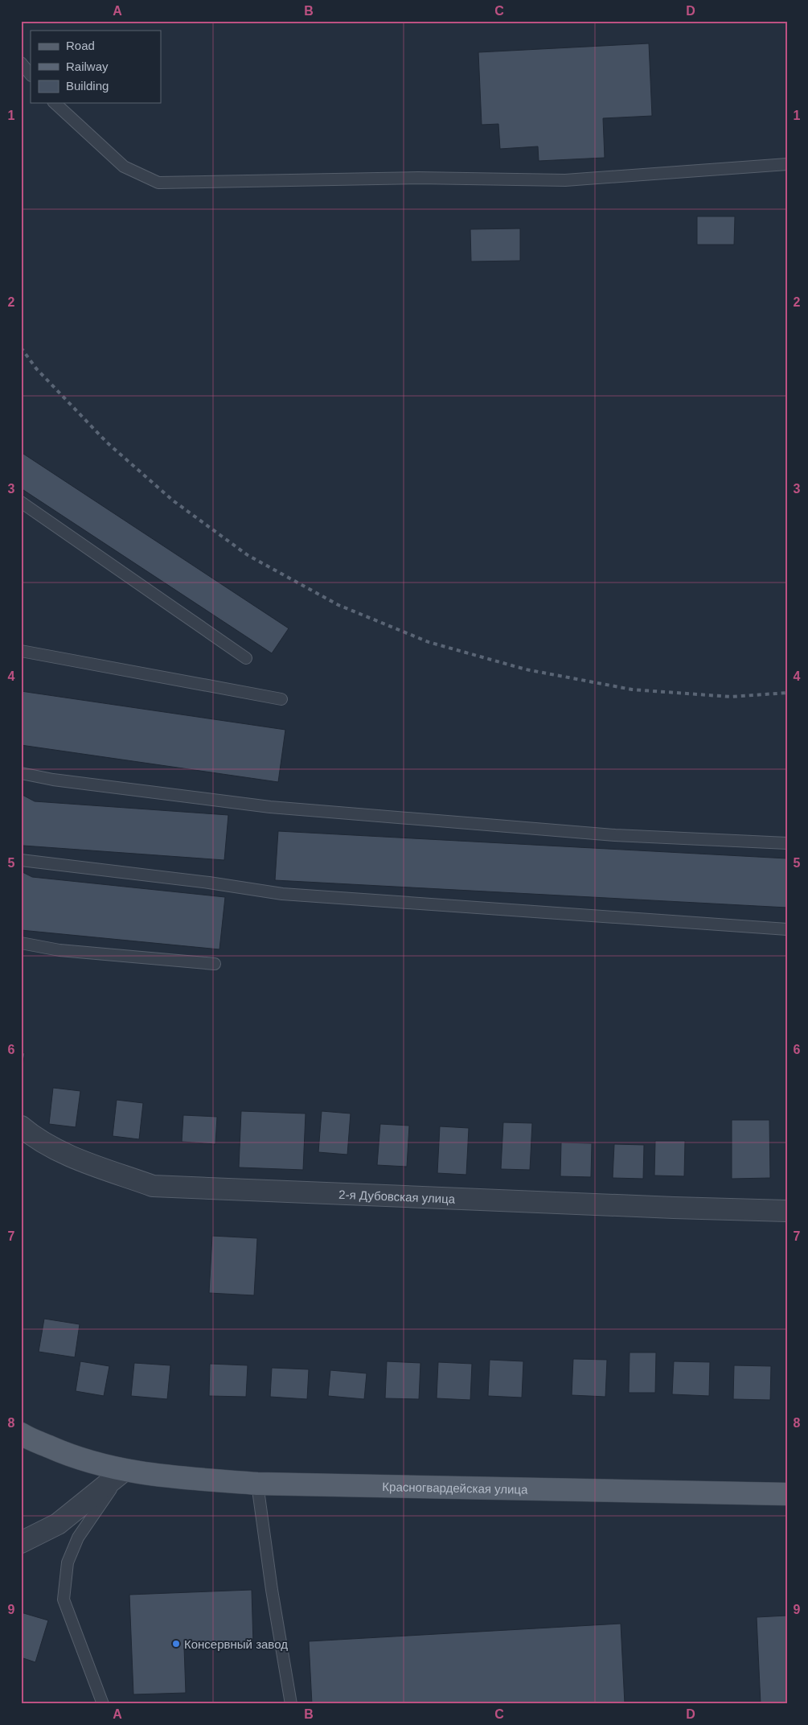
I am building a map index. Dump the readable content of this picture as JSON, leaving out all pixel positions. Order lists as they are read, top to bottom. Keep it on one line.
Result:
{"streets":{"main road":["Красногвардейская улица"],"street":["2-я Дубовская улица"]},"places":["Консервный завод"],"legend":["Road","Railway","Building"],"grid":{"columns":["A","B","C","D"],"rows":["1","2","3","4","5","6","7","8","9"]}}
